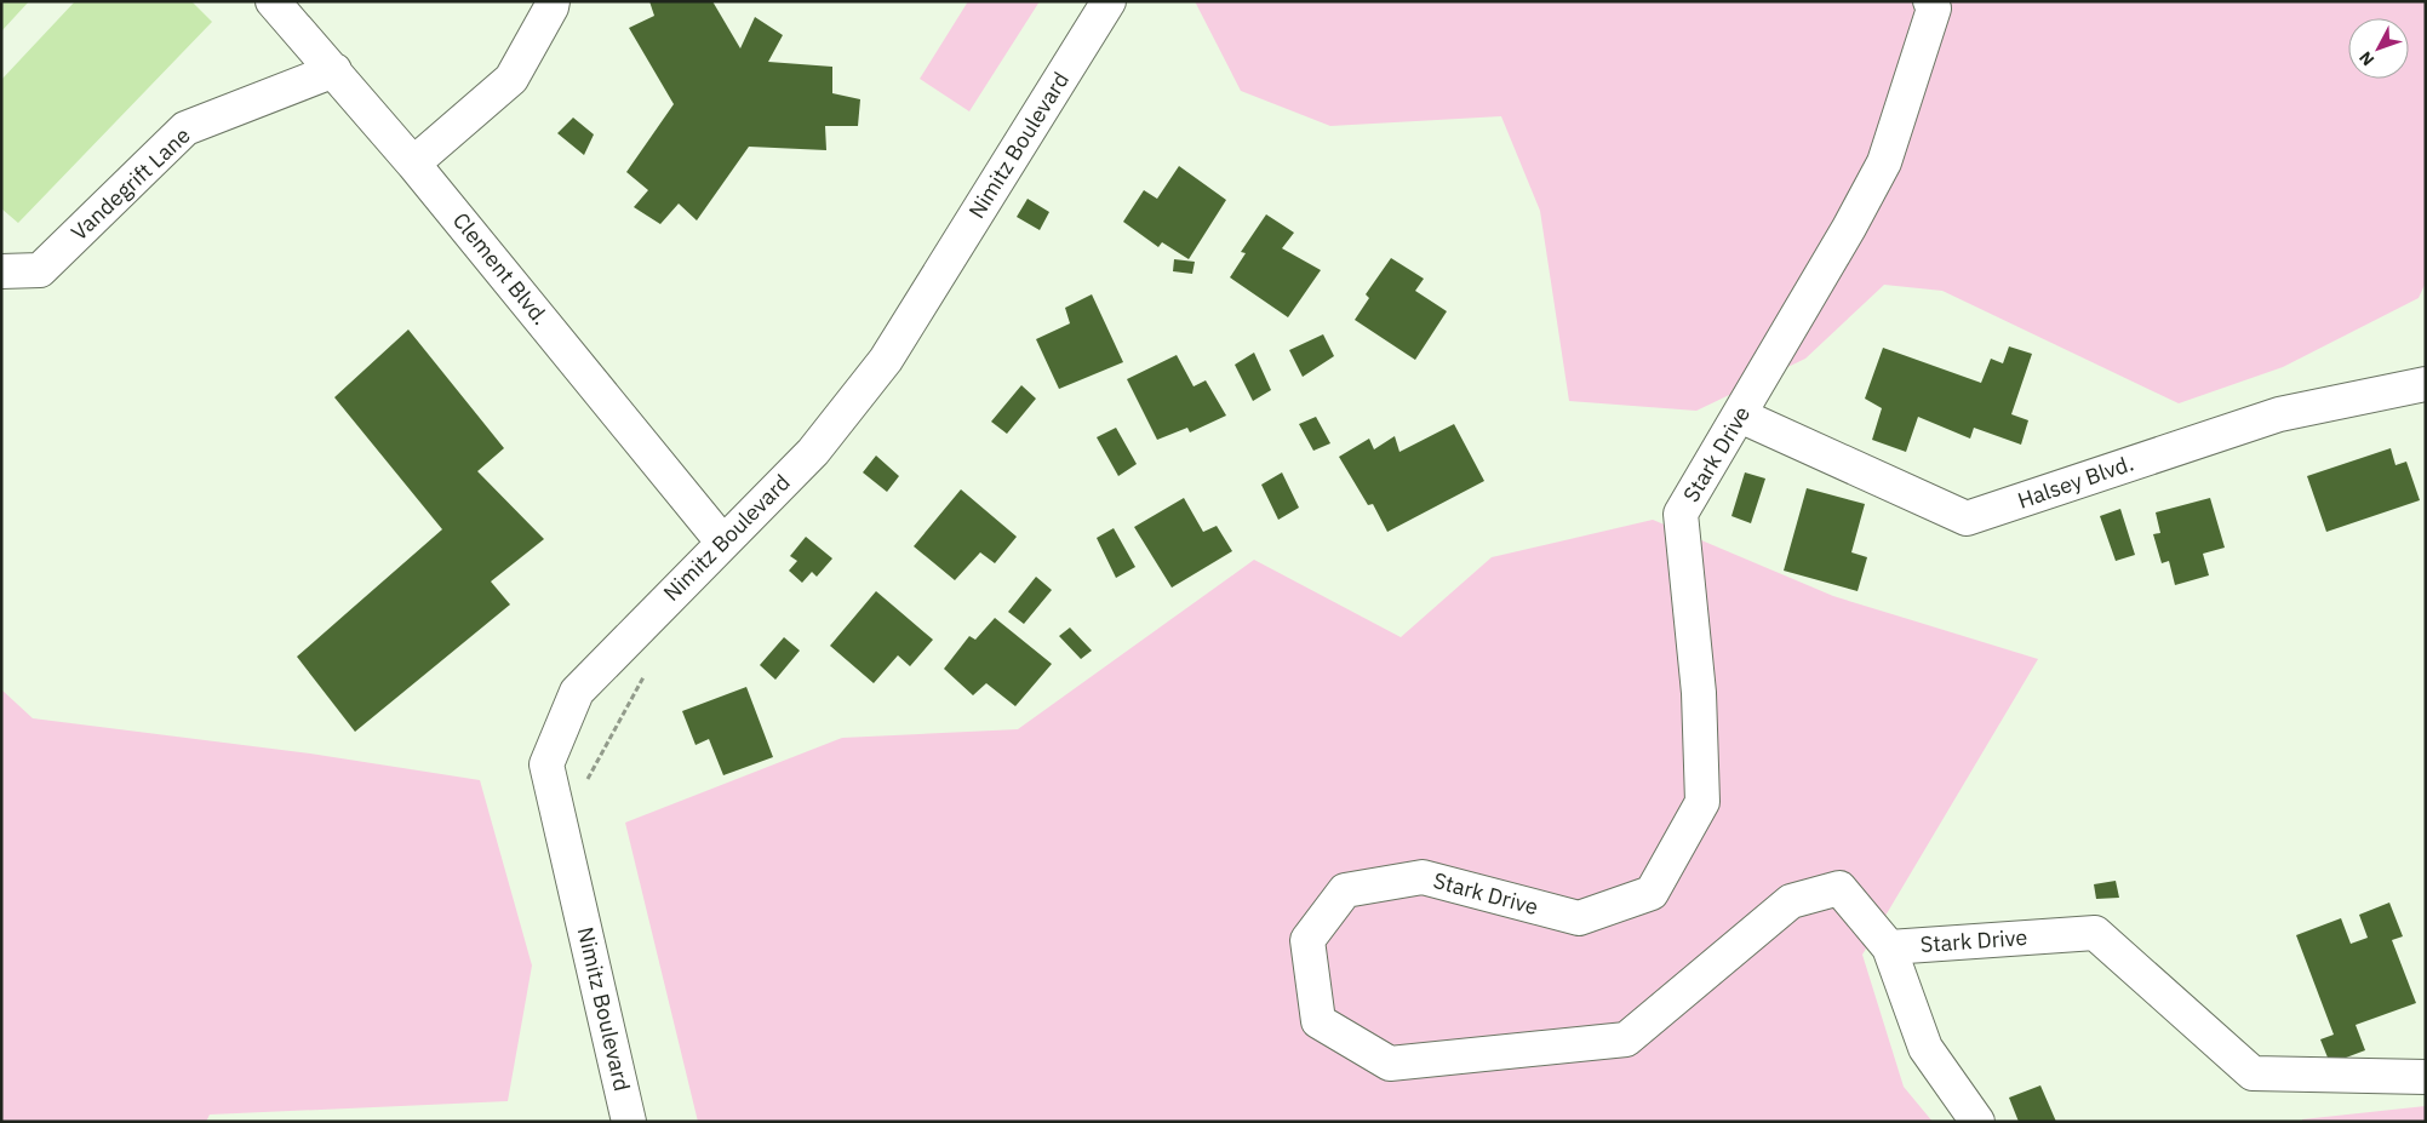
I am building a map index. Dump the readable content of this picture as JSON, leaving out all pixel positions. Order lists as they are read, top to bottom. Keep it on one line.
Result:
{"streets":{"street":["Nimitz Boulevard","Vandegrift Lane","Clement Blvd.","Stark Drive","Halsey Blvd."]},"crossings":[["Nimitz Boulevard","Clement Blvd."],["Vandegrift Lane","Clement Blvd."],["Stark Drive","Halsey Blvd."]],"north":"bottom left"}
